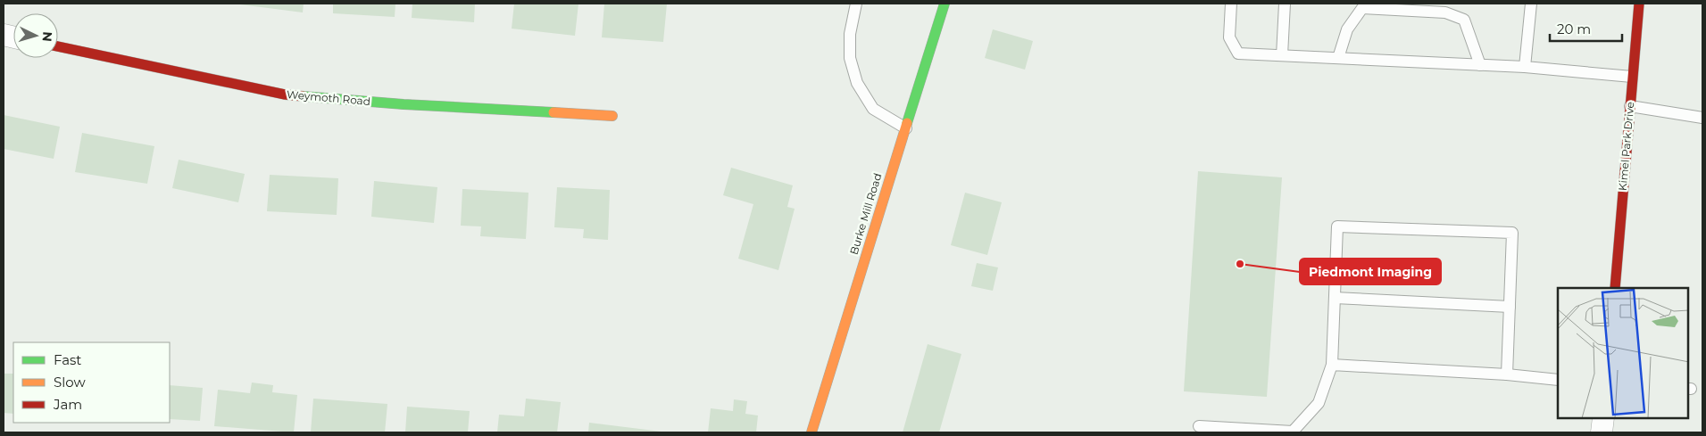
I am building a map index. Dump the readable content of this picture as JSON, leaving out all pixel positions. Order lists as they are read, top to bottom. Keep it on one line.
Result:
{"streets":{"street":["Weymoth Road","Kimel Park Drive","Burke Mill Road"]},"places":["Piedmont Imaging"],"legend":["Fast","Slow","Jam"],"scale_bar":"20 m","north":"right"}
